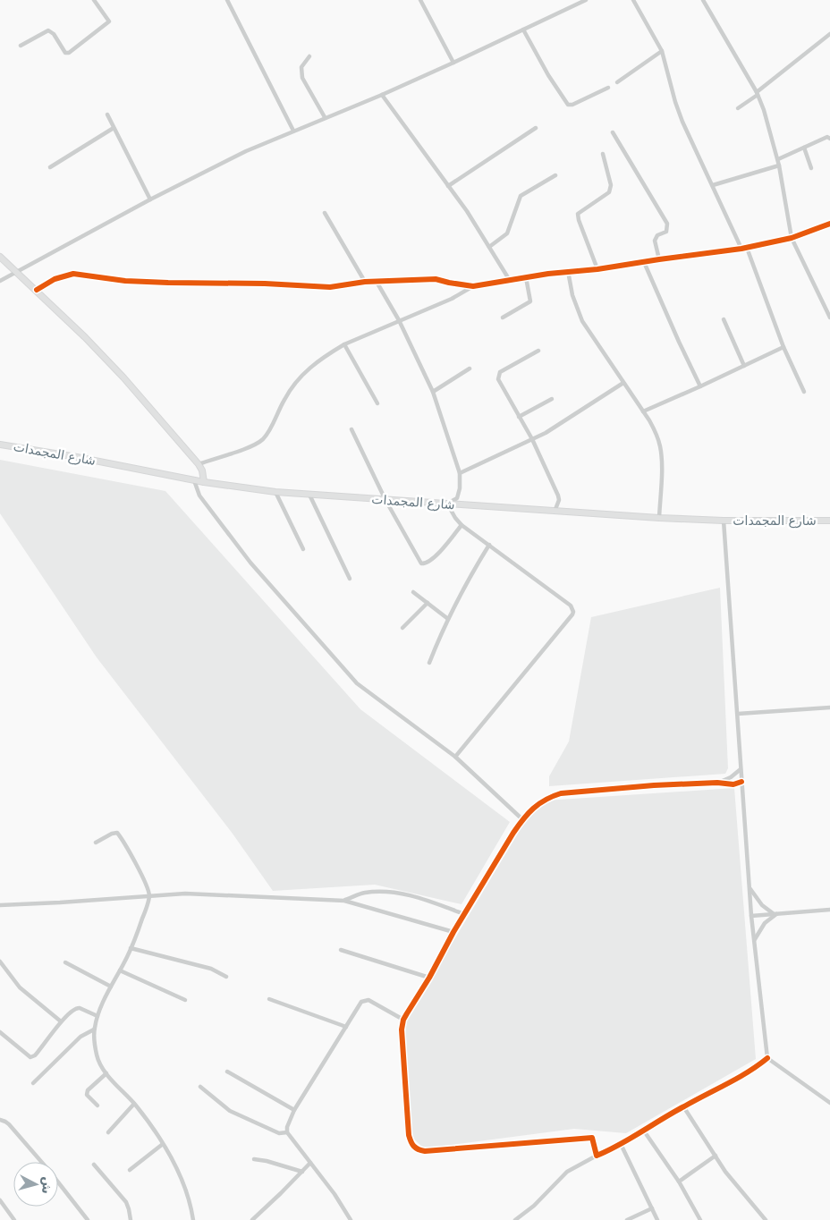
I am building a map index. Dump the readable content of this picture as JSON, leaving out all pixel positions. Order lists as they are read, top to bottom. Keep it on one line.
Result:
{"streets":{"main road":["شارع المجمدات"]},"north":"right"}
